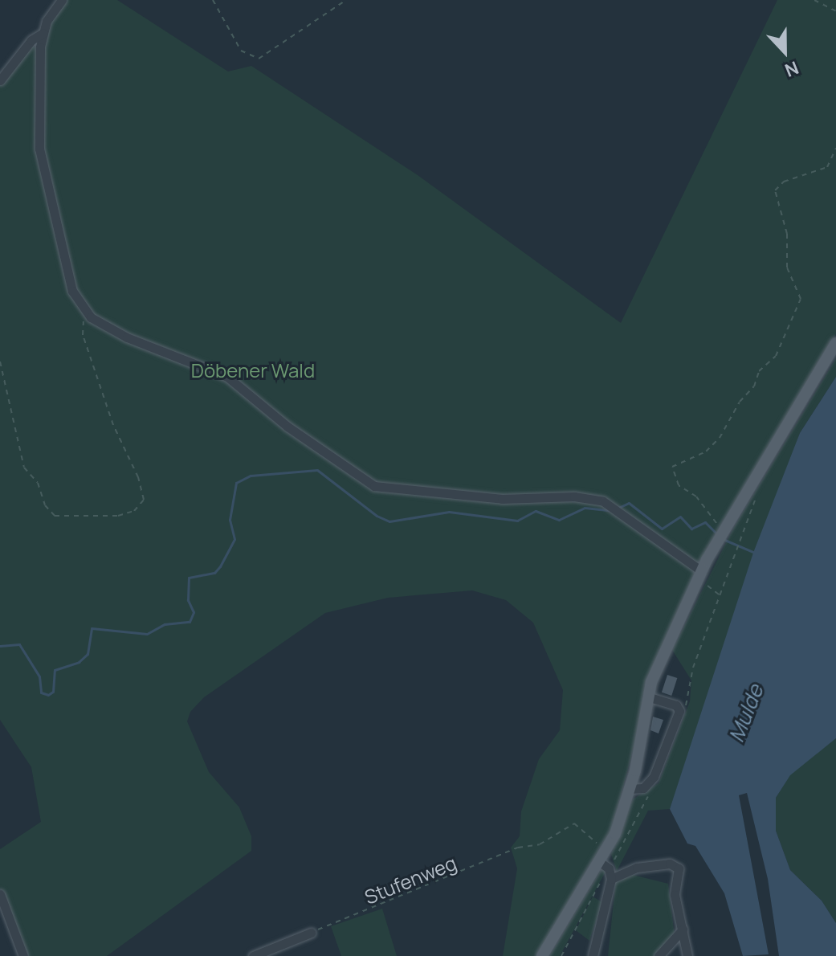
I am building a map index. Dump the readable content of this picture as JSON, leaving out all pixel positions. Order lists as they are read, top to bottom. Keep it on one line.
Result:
{"streets":{"path":["Stufenweg"]},"water":["Mulde"],"parks":["Döbener Wald"],"north":"bottom"}
